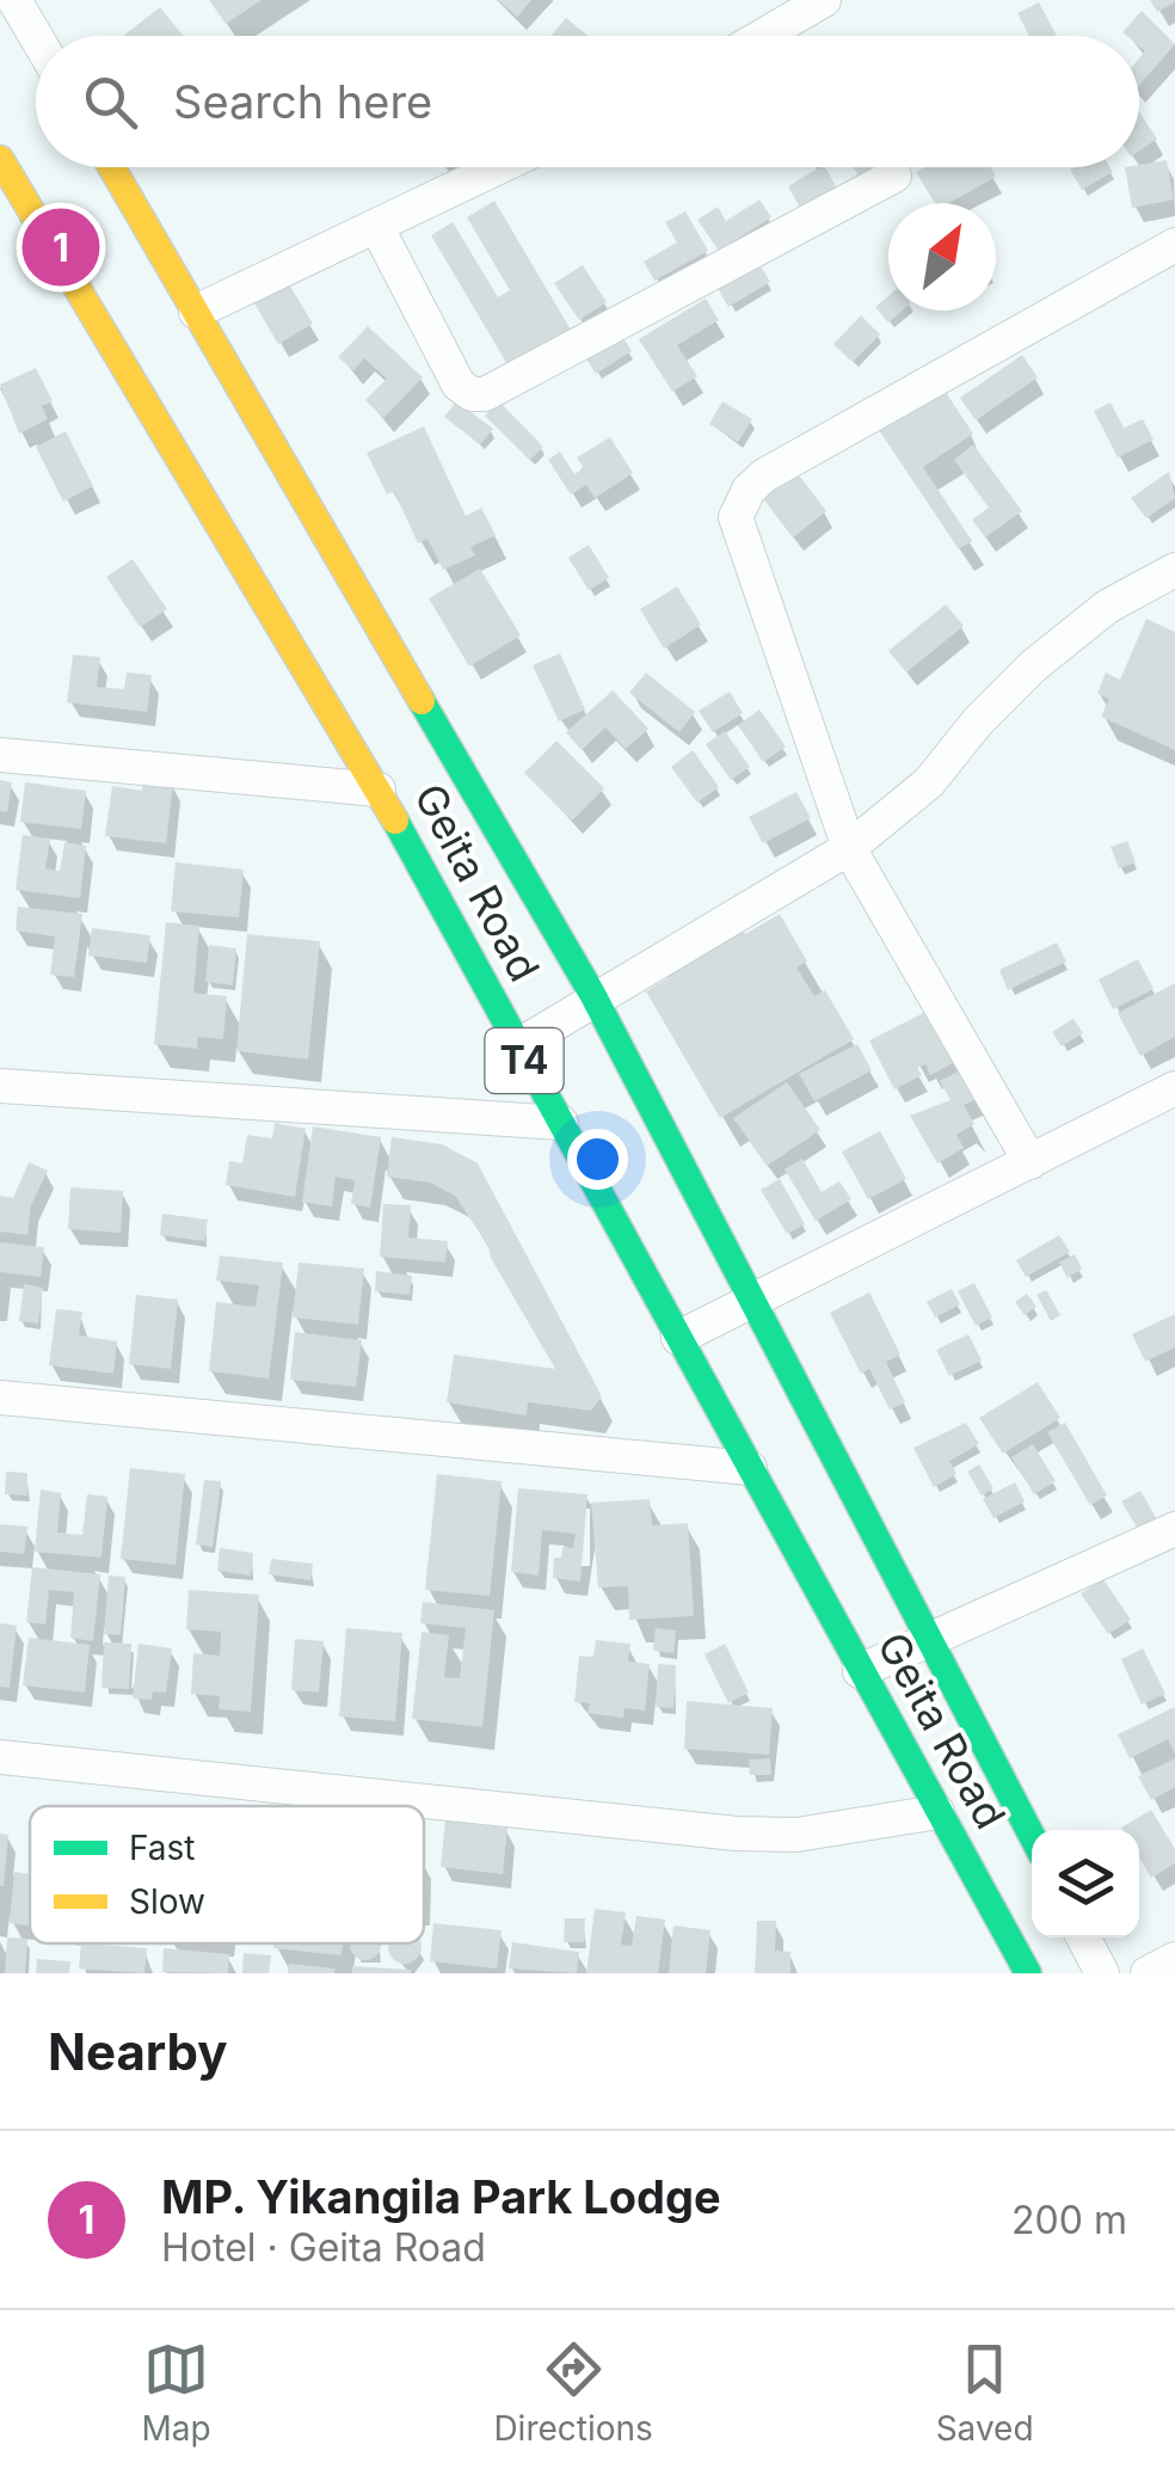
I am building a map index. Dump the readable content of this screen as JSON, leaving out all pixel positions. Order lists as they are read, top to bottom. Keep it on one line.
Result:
{"streets":{"main road":["Geita Road","T4"]},"legend":["Fast","Slow"],"north":"top right","page":{"search":"Search here","pins":"1","heading":"Nearby","list":[{"mark":"1","name":"MP. Yikangila Park Lodge","note":"Hotel · Geita Road","value":"200 m"}],"nav":["Map","Directions","Saved"]}}
